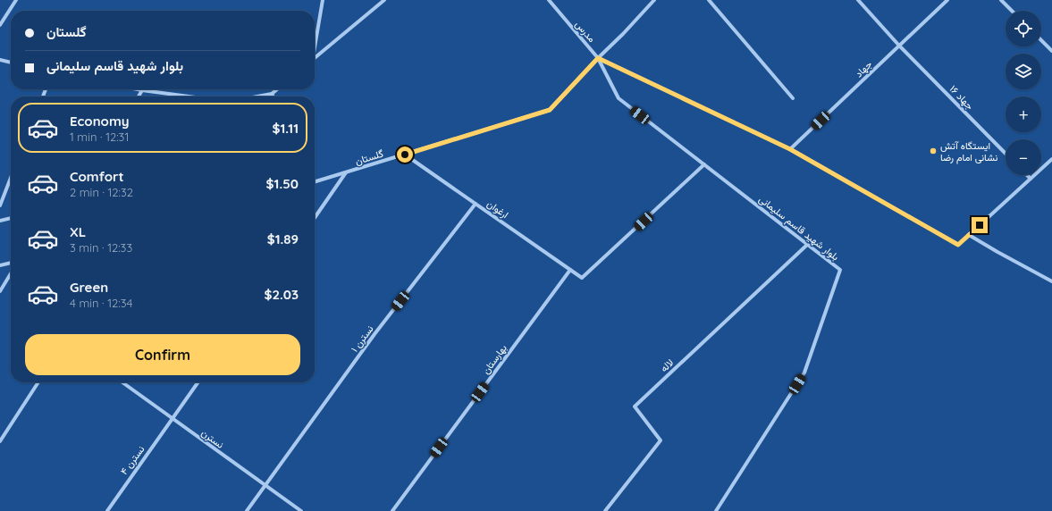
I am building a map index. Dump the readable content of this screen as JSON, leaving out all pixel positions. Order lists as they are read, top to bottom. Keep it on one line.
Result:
{"streets":{"street":["مدرس","جهاد","جهاد ۱۶","گلستان","ارغوان","بلوار شهید قاسم سلیمانی","نسترن ۱","بهارستان","لاله","نسترن","نسترن ۴"]},"crossings":[["مدرس","جهاد"],["مدرس","گلستان"],["مدرس","بلوار شهید قاسم سلیمانی"],["جهاد","جهاد ۱۶"],["گلستان","ارغوان"],["گلستان","بلوار شهید قاسم سلیمانی"],["ارغوان","بلوار شهید قاسم سلیمانی"],["ارغوان","نسترن ۱"],["ارغوان","بهارستان"],["بلوار شهید قاسم سلیمانی","لاله"],["نسترن ۱","نسترن"],["نسترن","نسترن ۴"]],"places":["ایستگاه آتش نشانی امام رضا"],"page":{"map_buttons":["+","−"],"banner":["گلستان","بلوار شهید قاسم سلیمانی"],"list":[{"name":"Economy","note":"1 min · 12:31","value":"$1.11"},{"name":"Comfort","note":"2 min · 12:32","value":"$1.50"},{"name":"XL","note":"3 min · 12:33","value":"$1.89"},{"name":"Green","note":"4 min · 12:34","value":"$2.03"}],"buttons":"Confirm"}}
